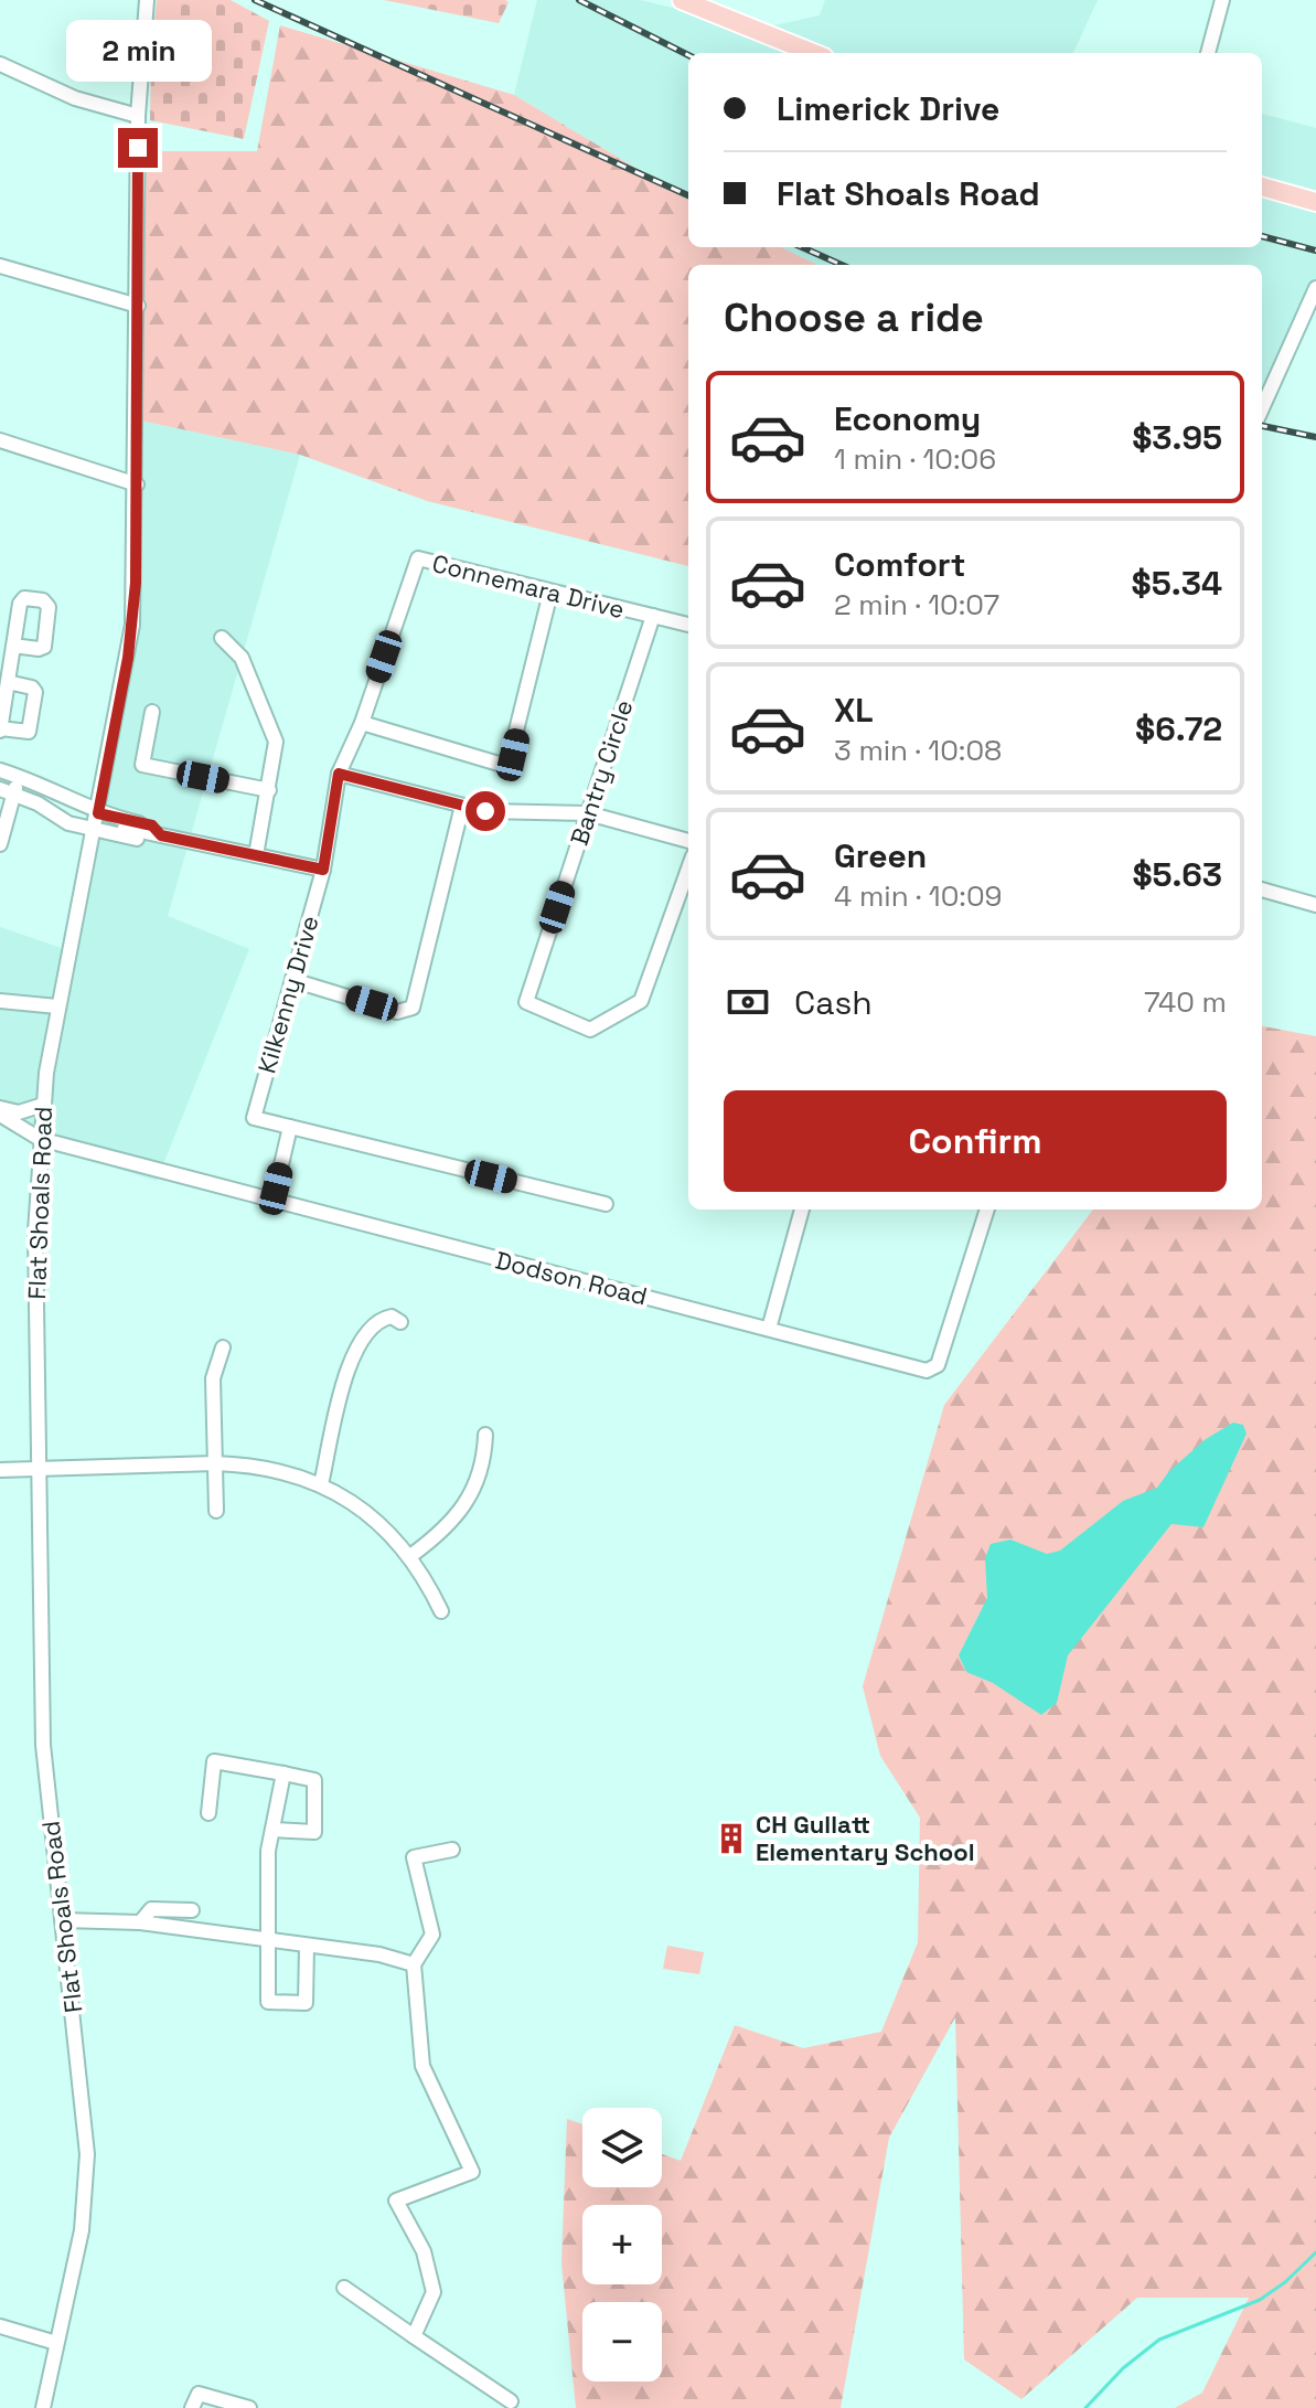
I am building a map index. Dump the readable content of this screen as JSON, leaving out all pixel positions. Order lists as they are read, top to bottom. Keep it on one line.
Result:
{"streets":{"street":["Connemara Drive","Bantry Circle","Kilkenny Drive","Flat Shoals Road","Dodson Road"]},"crossings":[["Connemara Drive","Bantry Circle"],["Connemara Drive","Kilkenny Drive"],["Flat Shoals Road","Dodson Road"]],"places":{"building":["CH Gullatt Elementary School"]},"page":{"bubble":"2 min","banner":["Limerick Drive","Flat Shoals Road"],"heading":"Choose a ride","list":[{"name":"Economy","note":"1 min · 10:06","value":"$3.95"},{"name":"Comfort","note":"2 min · 10:07","value":"$5.34"},{"name":"XL","note":"3 min · 10:08","value":"$6.72"},{"name":"Green","note":"4 min · 10:09","value":"$5.63"}],"pay":["Cash","740 m"],"buttons":"Confirm","map_buttons":["+","−"]}}
